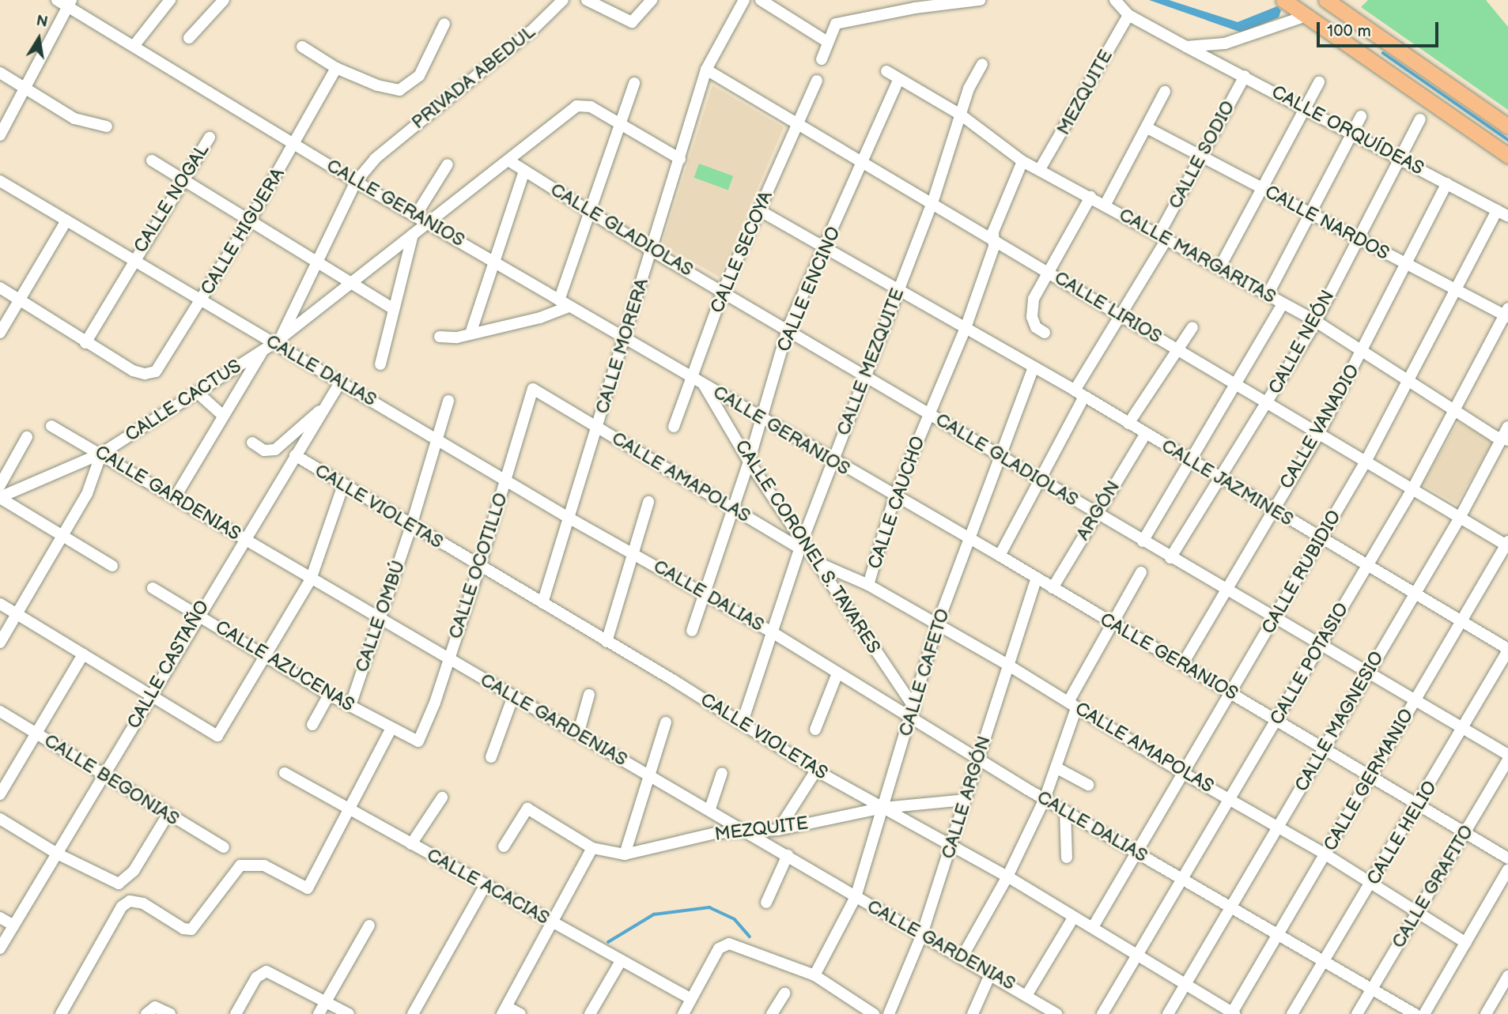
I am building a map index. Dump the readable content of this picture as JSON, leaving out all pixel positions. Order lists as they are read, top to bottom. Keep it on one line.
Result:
{"streets":{"street":["PRIVADA ABEDUL","MEZQUITE","CALLE ORQUÍDEAS","CALLE SODIO","CALLE NOGAL","CALLE GERANIOS","CALLE NARDOS","CALLE GLADIOLAS","CALLE HIGUERA","CALLE SECOYA","CALLE MARGARITAS","CALLE ENCINO","CALLE LIRIOS","CALLE NEÓN","CALLE MORERA","CALLE MEZQUITE","CALLE DALIAS","CALLE CACTUS","CALLE VANADIO","CALLE AMAPOLAS","CALLE JAZMINES","CALLE GARDENIAS","CALLE CAUCHO","CALLE VIOLETAS","ARGÓN","CALLE CORONEL S. TAVARES","CALLE OCOTILLO","CALLE RUBIDIO","CALLE OMBÚ","CALLE POTASIO","CALLE CASTAÑO","CALLE AZUCENAS","CALLE CAFETO","CALLE MAGNESIO","CALLE BEGONIAS","CALLE GERMANIO","CALLE ARGÓN","CALLE HELIO","CALLE ACACIAS","CALLE GRAFITO"]},"crossings":[["PRIVADA ABEDUL","CALLE GERANIOS"],["PRIVADA ABEDUL","CALLE DALIAS"],["PRIVADA ABEDUL","CALLE CACTUS"],["MEZQUITE","CALLE ORQUÍDEAS"],["MEZQUITE","CALLE MARGARITAS"],["MEZQUITE","CALLE GARDENIAS"],["MEZQUITE","CALLE VIOLETAS"],["MEZQUITE","CALLE CAFETO"],["MEZQUITE","CALLE ARGÓN"],["CALLE ORQUÍDEAS","CALLE SODIO"],["CALLE ORQUÍDEAS","CALLE NEÓN"],["CALLE ORQUÍDEAS","CALLE VANADIO"],["CALLE ORQUÍDEAS","CALLE RUBIDIO"],["CALLE SODIO","CALLE GERANIOS"],["CALLE SODIO","CALLE NARDOS"],["CALLE SODIO","CALLE GLADIOLAS"],["CALLE SODIO","CALLE MARGARITAS"],["CALLE SODIO","CALLE LIRIOS"],["CALLE SODIO","CALLE JAZMINES"],["CALLE NOGAL","CALLE HIGUERA"],["CALLE NOGAL","CALLE DALIAS"],["CALLE GERANIOS","CALLE HIGUERA"],["CALLE GERANIOS","CALLE SECOYA"],["CALLE GERANIOS","CALLE ENCINO"],["CALLE GERANIOS","CALLE MORERA"],["CALLE GERANIOS","CALLE MEZQUITE"],["CALLE GERANIOS","CALLE CACTUS"],["CALLE GERANIOS","CALLE VANADIO"],["CALLE GERANIOS","CALLE CAUCHO"],["CALLE GERANIOS","ARGÓN"],["CALLE GERANIOS","CALLE CORONEL S. TAVARES"],["CALLE GERANIOS","CALLE RUBIDIO"],["CALLE GERANIOS","CALLE POTASIO"],["CALLE GERANIOS","CALLE CAFETO"],["CALLE GERANIOS","CALLE MAGNESIO"],["CALLE GERANIOS","CALLE GERMANIO"],["CALLE GERANIOS","CALLE ARGÓN"],["CALLE GERANIOS","CALLE HELIO"],["CALLE GERANIOS","CALLE GRAFITO"],["CALLE NARDOS","CALLE NEÓN"],["CALLE NARDOS","CALLE VANADIO"],["CALLE NARDOS","CALLE RUBIDIO"],["CALLE NARDOS","CALLE POTASIO"],["CALLE GLADIOLAS","CALLE SECOYA"],["CALLE GLADIOLAS","CALLE ENCINO"],["CALLE GLADIOLAS","CALLE NEÓN"],["CALLE GLADIOLAS","CALLE MORERA"],["CALLE GLADIOLAS","CALLE MEZQUITE"],["CALLE GLADIOLAS","CALLE CACTUS"],["CALLE GLADIOLAS","CALLE VANADIO"],["CALLE GLADIOLAS","CALLE CAUCHO"],["CALLE GLADIOLAS","ARGÓN"],["CALLE GLADIOLAS","CALLE RUBIDIO"],["CALLE GLADIOLAS","CALLE POTASIO"],["CALLE GLADIOLAS","CALLE CAFETO"],["CALLE GLADIOLAS","CALLE MAGNESIO"],["CALLE GLADIOLAS","CALLE GERMANIO"],["CALLE GLADIOLAS","CALLE HELIO"],["CALLE HIGUERA","CALLE DALIAS"],["CALLE SECOYA","CALLE LIRIOS"],["CALLE MARGARITAS","CALLE ENCINO"],["CALLE MARGARITAS","CALLE NEÓN"],["CALLE MARGARITAS","CALLE MEZQUITE"],["CALLE MARGARITAS","CALLE VANADIO"],["CALLE MARGARITAS","CALLE CAUCHO"],["CALLE MARGARITAS","CALLE RUBIDIO"],["CALLE MARGARITAS","CALLE POTASIO"],["CALLE MARGARITAS","CALLE MAGNESIO"],["CALLE ENCINO","CALLE LIRIOS"],["CALLE ENCINO","CALLE DALIAS"],["CALLE ENCINO","CALLE AMAPOLAS"],["CALLE ENCINO","CALLE CORONEL S. TAVARES"],["CALLE LIRIOS","CALLE NEÓN"],["CALLE LIRIOS","CALLE MORERA"],["CALLE LIRIOS","CALLE MEZQUITE"],["CALLE LIRIOS","CALLE VANADIO"],["CALLE LIRIOS","CALLE CAUCHO"],["CALLE LIRIOS","CALLE RUBIDIO"],["CALLE LIRIOS","CALLE POTASIO"],["CALLE LIRIOS","CALLE MAGNESIO"],["CALLE LIRIOS","CALLE GERMANIO"],["CALLE NEÓN","CALLE JAZMINES"],["CALLE MORERA","CALLE DALIAS"],["CALLE MORERA","CALLE AMAPOLAS"],["CALLE MORERA","CALLE VIOLETAS"],["CALLE MEZQUITE","CALLE DALIAS"],["CALLE MEZQUITE","CALLE AMAPOLAS"],["CALLE MEZQUITE","CALLE VIOLETAS"],["CALLE MEZQUITE","CALLE CORONEL S. TAVARES"],["CALLE DALIAS","CALLE CACTUS"],["CALLE DALIAS","CALLE CORONEL S. TAVARES"],["CALLE DALIAS","CALLE OCOTILLO"],["CALLE DALIAS","CALLE RUBIDIO"],["CALLE DALIAS","CALLE OMBÚ"],["CALLE DALIAS","CALLE POTASIO"],["CALLE DALIAS","CALLE CASTAÑO"],["CALLE DALIAS","CALLE CAFETO"],["CALLE DALIAS","CALLE MAGNESIO"],["CALLE DALIAS","CALLE GERMANIO"],["CALLE DALIAS","CALLE ARGÓN"],["CALLE DALIAS","CALLE HELIO"],["CALLE DALIAS","CALLE GRAFITO"],["CALLE CACTUS","CALLE GARDENIAS"],["CALLE VANADIO","CALLE JAZMINES"],["CALLE AMAPOLAS","CALLE CAUCHO"],["CALLE AMAPOLAS","CALLE CORONEL S. TAVARES"],["CALLE AMAPOLAS","CALLE OCOTILLO"],["CALLE AMAPOLAS","CALLE RUBIDIO"],["CALLE AMAPOLAS","CALLE POTASIO"],["CALLE AMAPOLAS","CALLE CAFETO"],["CALLE AMAPOLAS","CALLE MAGNESIO"],["CALLE AMAPOLAS","CALLE GERMANIO"],["CALLE AMAPOLAS","CALLE ARGÓN"],["CALLE AMAPOLAS","CALLE HELIO"],["CALLE AMAPOLAS","CALLE GRAFITO"],["CALLE JAZMINES","ARGÓN"],["CALLE JAZMINES","CALLE RUBIDIO"],["CALLE JAZMINES","CALLE POTASIO"],["CALLE JAZMINES","CALLE CAFETO"],["CALLE JAZMINES","CALLE MAGNESIO"],["CALLE JAZMINES","CALLE GERMANIO"],["CALLE JAZMINES","CALLE HELIO"],["CALLE GARDENIAS","CALLE OCOTILLO"],["CALLE GARDENIAS","CALLE OMBÚ"],["CALLE GARDENIAS","CALLE CASTAÑO"],["CALLE GARDENIAS","CALLE CAFETO"],["CALLE GARDENIAS","CALLE ARGÓN"],["CALLE VIOLETAS","CALLE OCOTILLO"],["CALLE VIOLETAS","CALLE RUBIDIO"],["CALLE VIOLETAS","CALLE OMBÚ"],["CALLE VIOLETAS","CALLE POTASIO"],["CALLE VIOLETAS","CALLE CASTAÑO"],["CALLE VIOLETAS","CALLE CAFETO"],["CALLE VIOLETAS","CALLE MAGNESIO"],["CALLE VIOLETAS","CALLE GERMANIO"],["CALLE VIOLETAS","CALLE ARGÓN"],["CALLE CORONEL S. TAVARES","CALLE CAFETO"],["CALLE OCOTILLO","CALLE AZUCENAS"],["CALLE OMBÚ","CALLE AZUCENAS"],["CALLE CASTAÑO","CALLE AZUCENAS"],["CALLE CASTAÑO","CALLE BEGONIAS"]],"scale_bar":"100 m","north":"top"}
